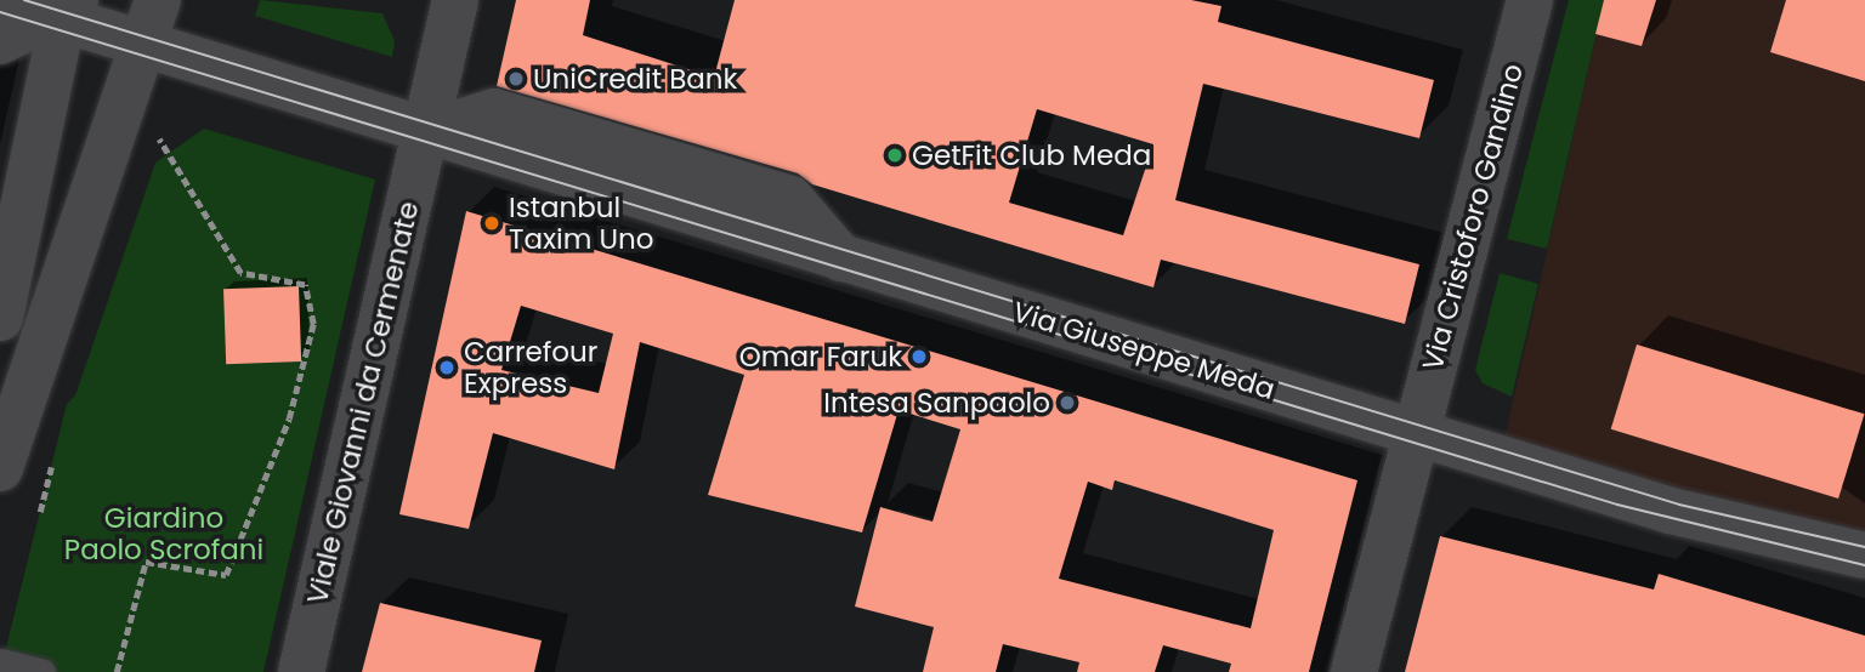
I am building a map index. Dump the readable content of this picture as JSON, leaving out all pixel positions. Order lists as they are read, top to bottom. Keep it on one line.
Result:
{"streets":{"street":["Via Cristoforo Gandino","Via Giuseppe Meda","Viale Giovanni da Cermenate"]},"crossings":[["Via Cristoforo Gandino","Via Giuseppe Meda"],["Via Giuseppe Meda","Viale Giovanni da Cermenate"]],"parks":["Giardino Paolo Scrofani"],"places":["UniCredit Bank","GetFit Club Meda","Istanbul Taxim Uno","Omar Faruk","Carrefour Express","Intesa Sanpaolo"]}
